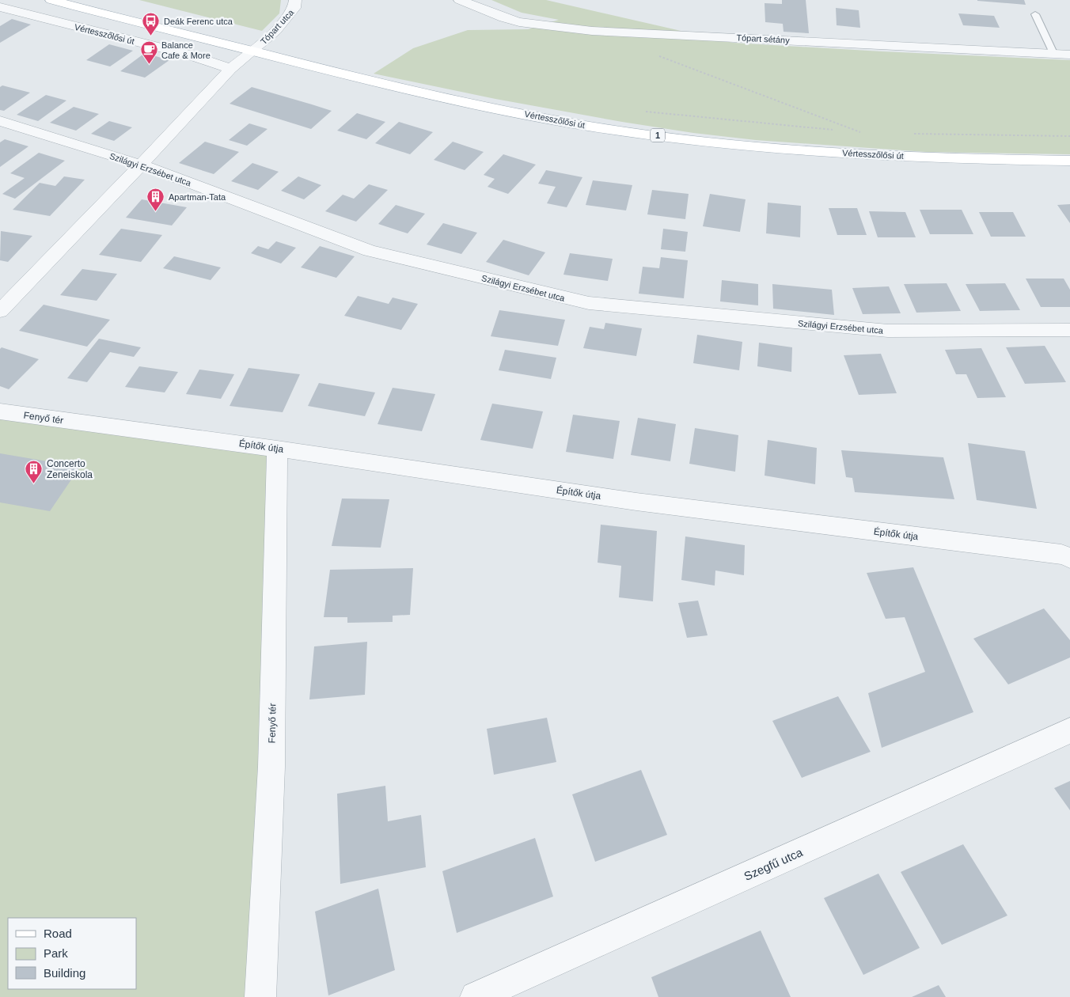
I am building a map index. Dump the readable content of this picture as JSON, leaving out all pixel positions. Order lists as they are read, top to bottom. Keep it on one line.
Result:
{"streets":{"main road":["Vértesszőlősi út","1"],"street":["Tópart utca","Tópart sétány","Szilágyi Erzsébet utca","Fenyő tér","Építők útja","Szegfű utca"]},"crossings":[["Tópart utca","Vértesszőlősi út"],["Fenyő tér","Építők útja"]],"places":{"bus stop":["Deák Ferenc utca"],"cafe":["Balance Cafe & More"],"building":["Apartman-Tata","Concerto Zeneiskola"]},"legend":["Road","Park","Building"]}
